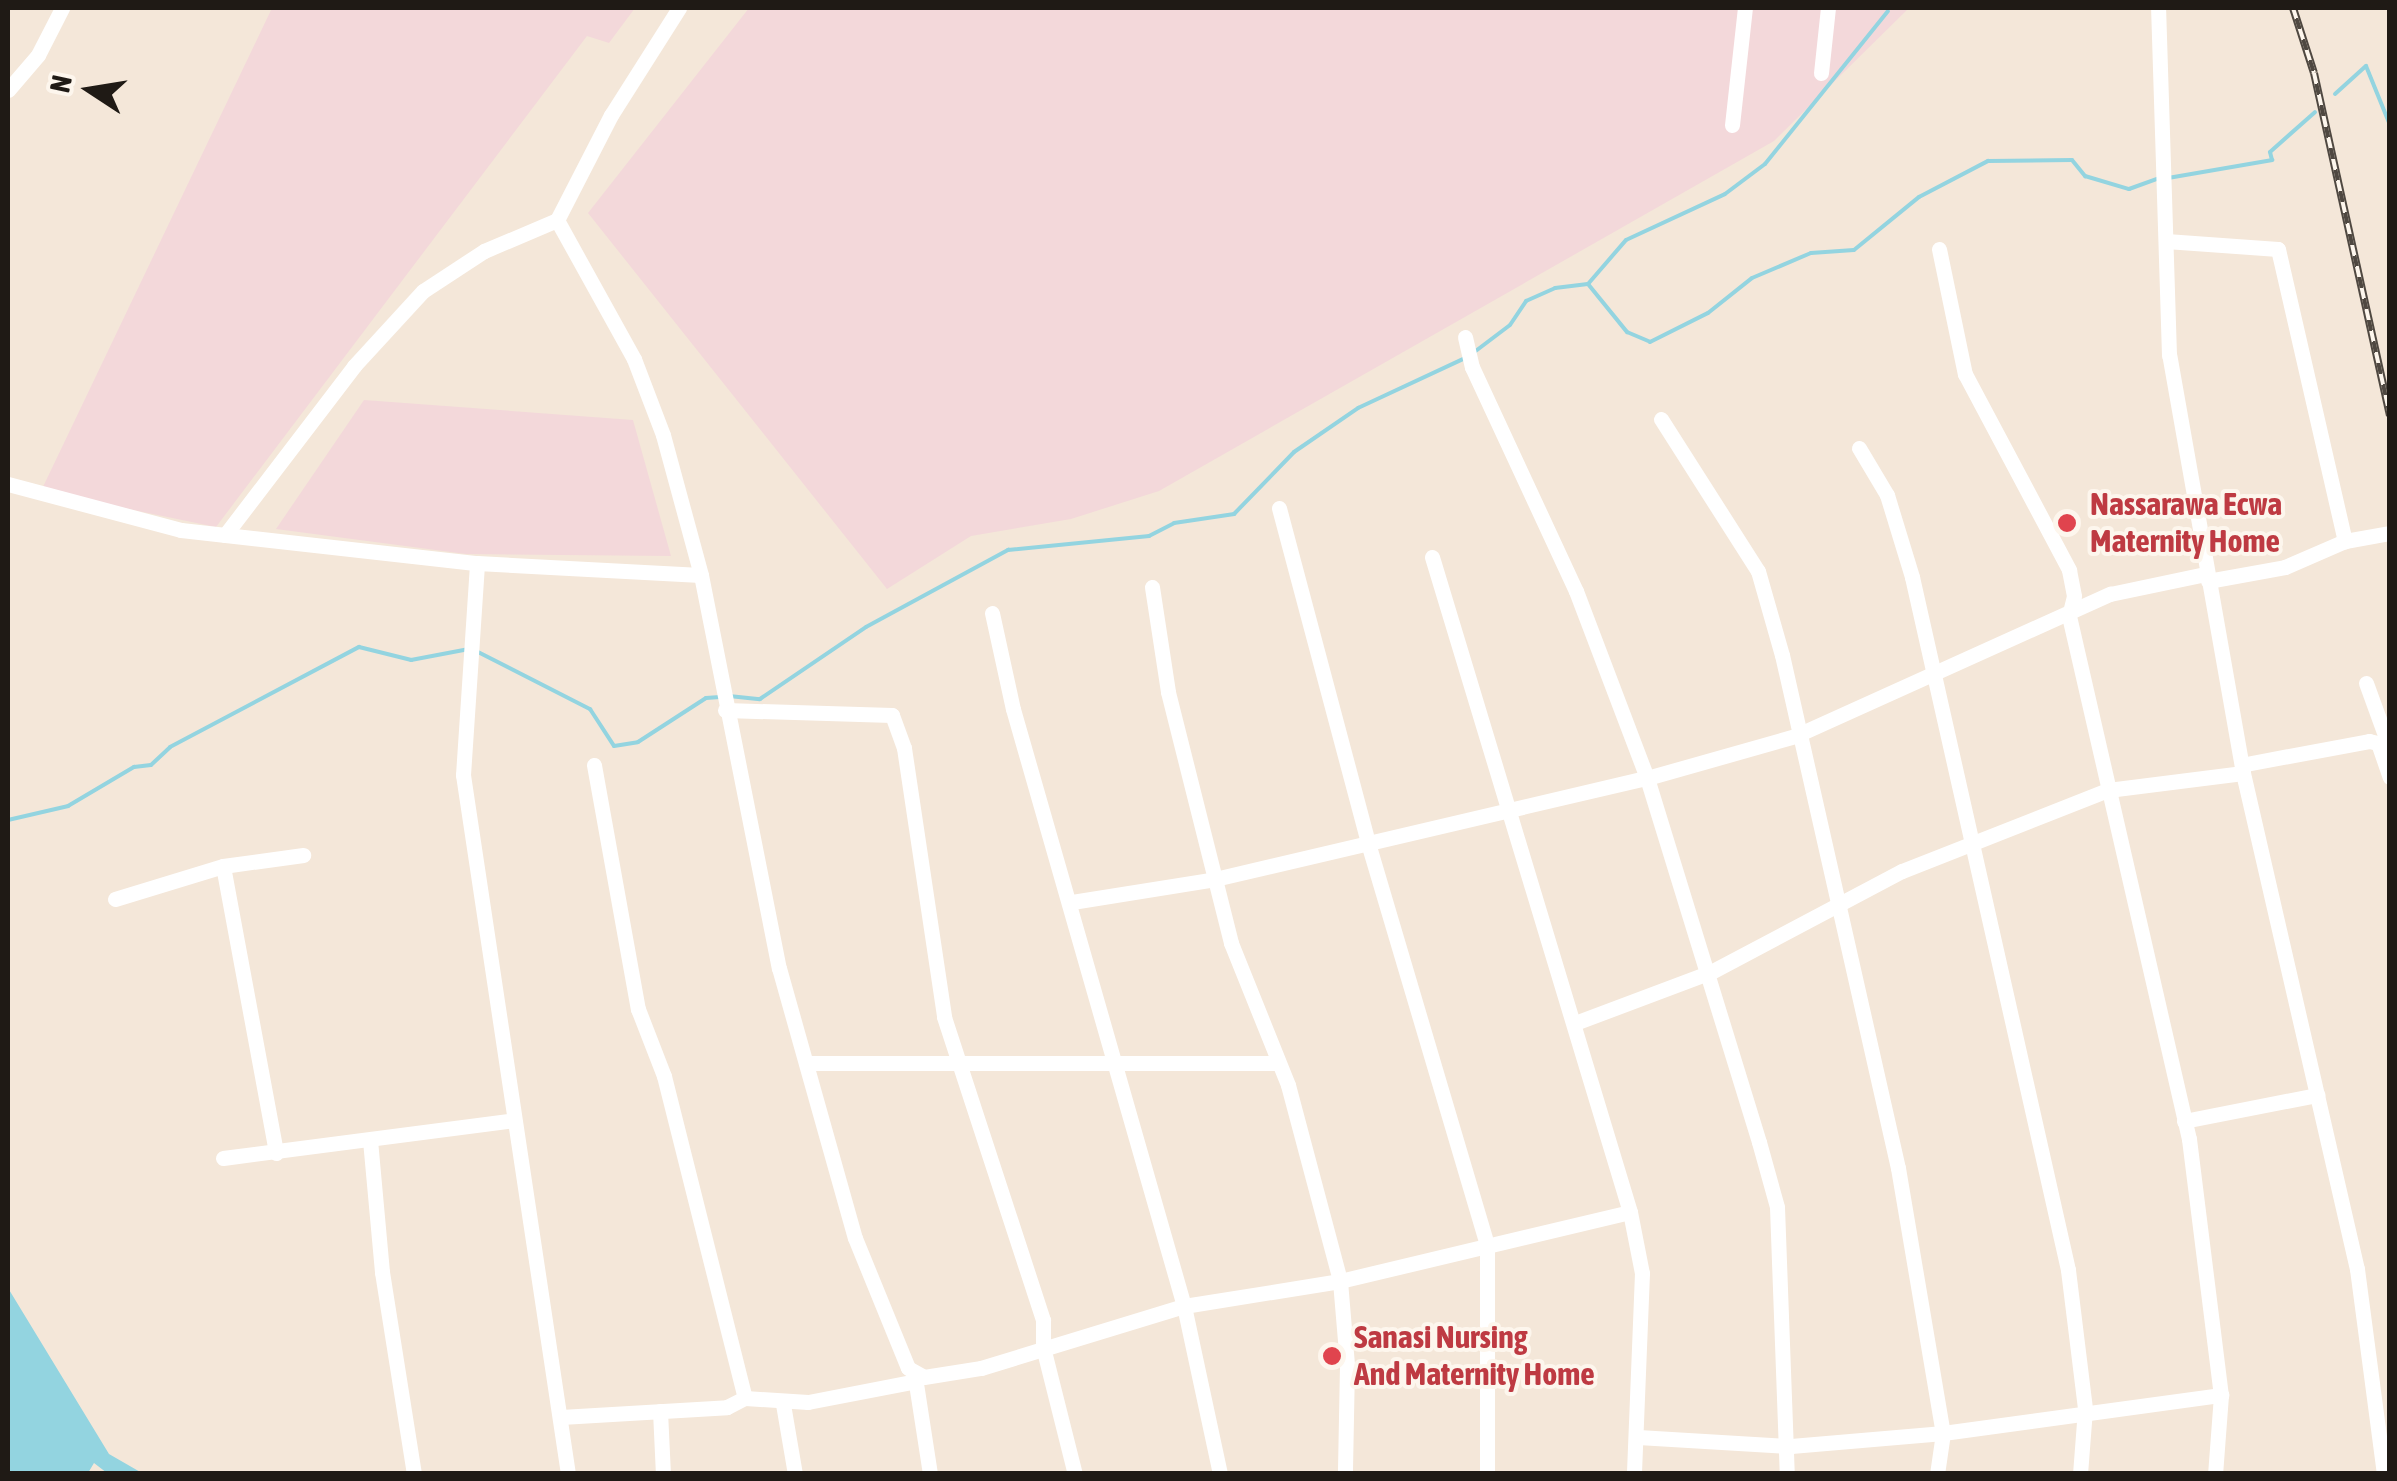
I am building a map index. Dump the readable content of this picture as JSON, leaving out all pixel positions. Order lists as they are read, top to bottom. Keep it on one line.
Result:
{"places":["Nassarawa Ecwa Maternity Home","Sanasi Nursing And Maternity Home"],"north":"left"}
